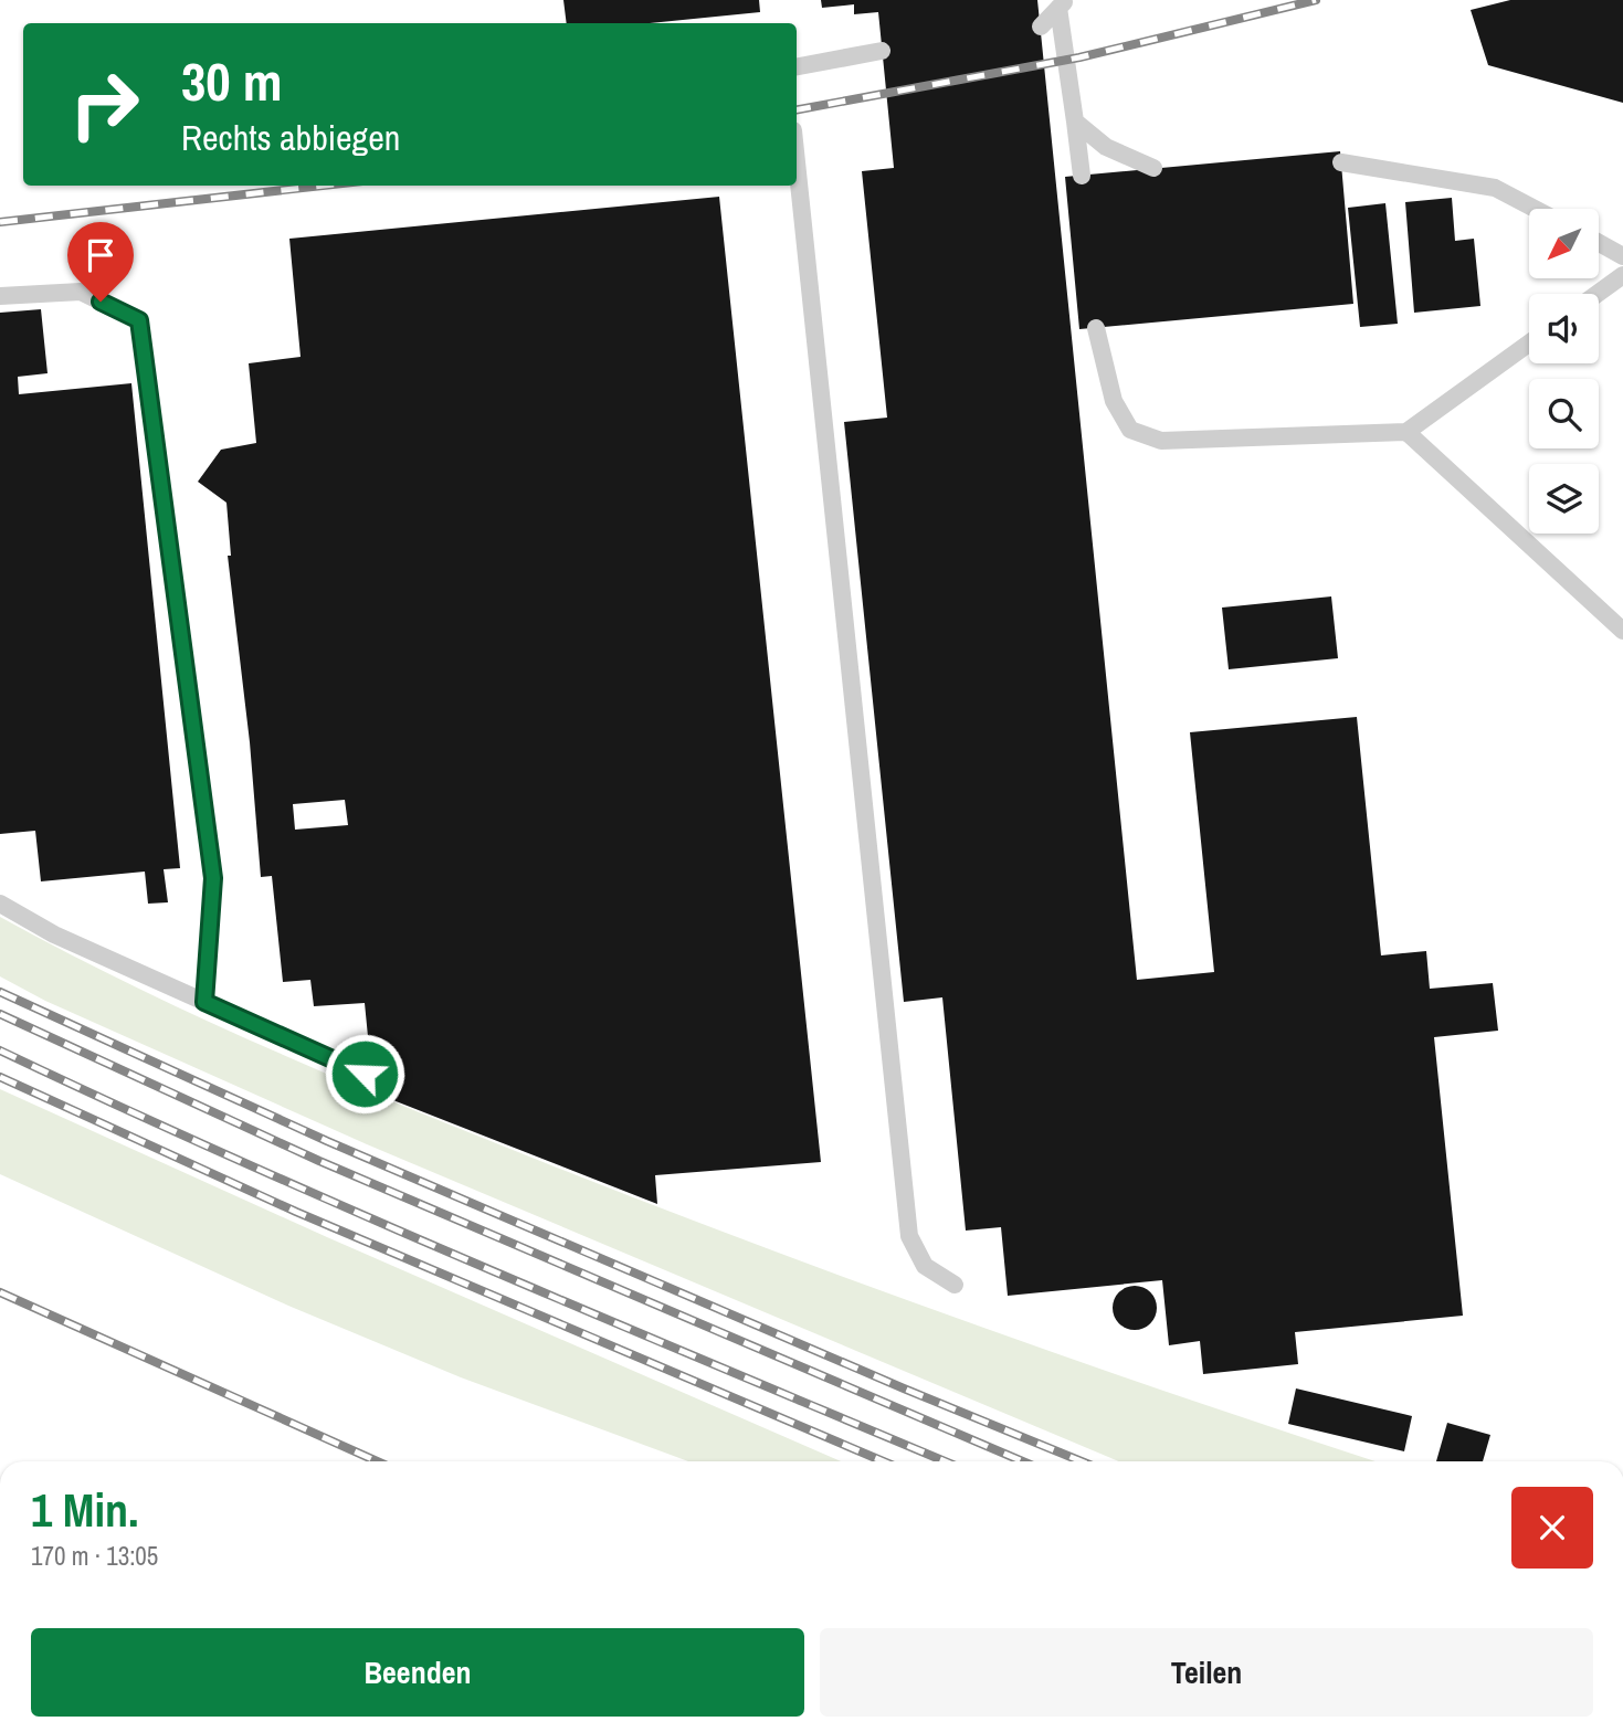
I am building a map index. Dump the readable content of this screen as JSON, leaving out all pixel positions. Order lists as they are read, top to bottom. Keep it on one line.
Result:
{"north":"bottom left","page":{"turn":["30 m","Rechts abbiegen"],"heading":["1 Min.","170 m · 13:05"],"buttons":["Beenden","Teilen"]}}
